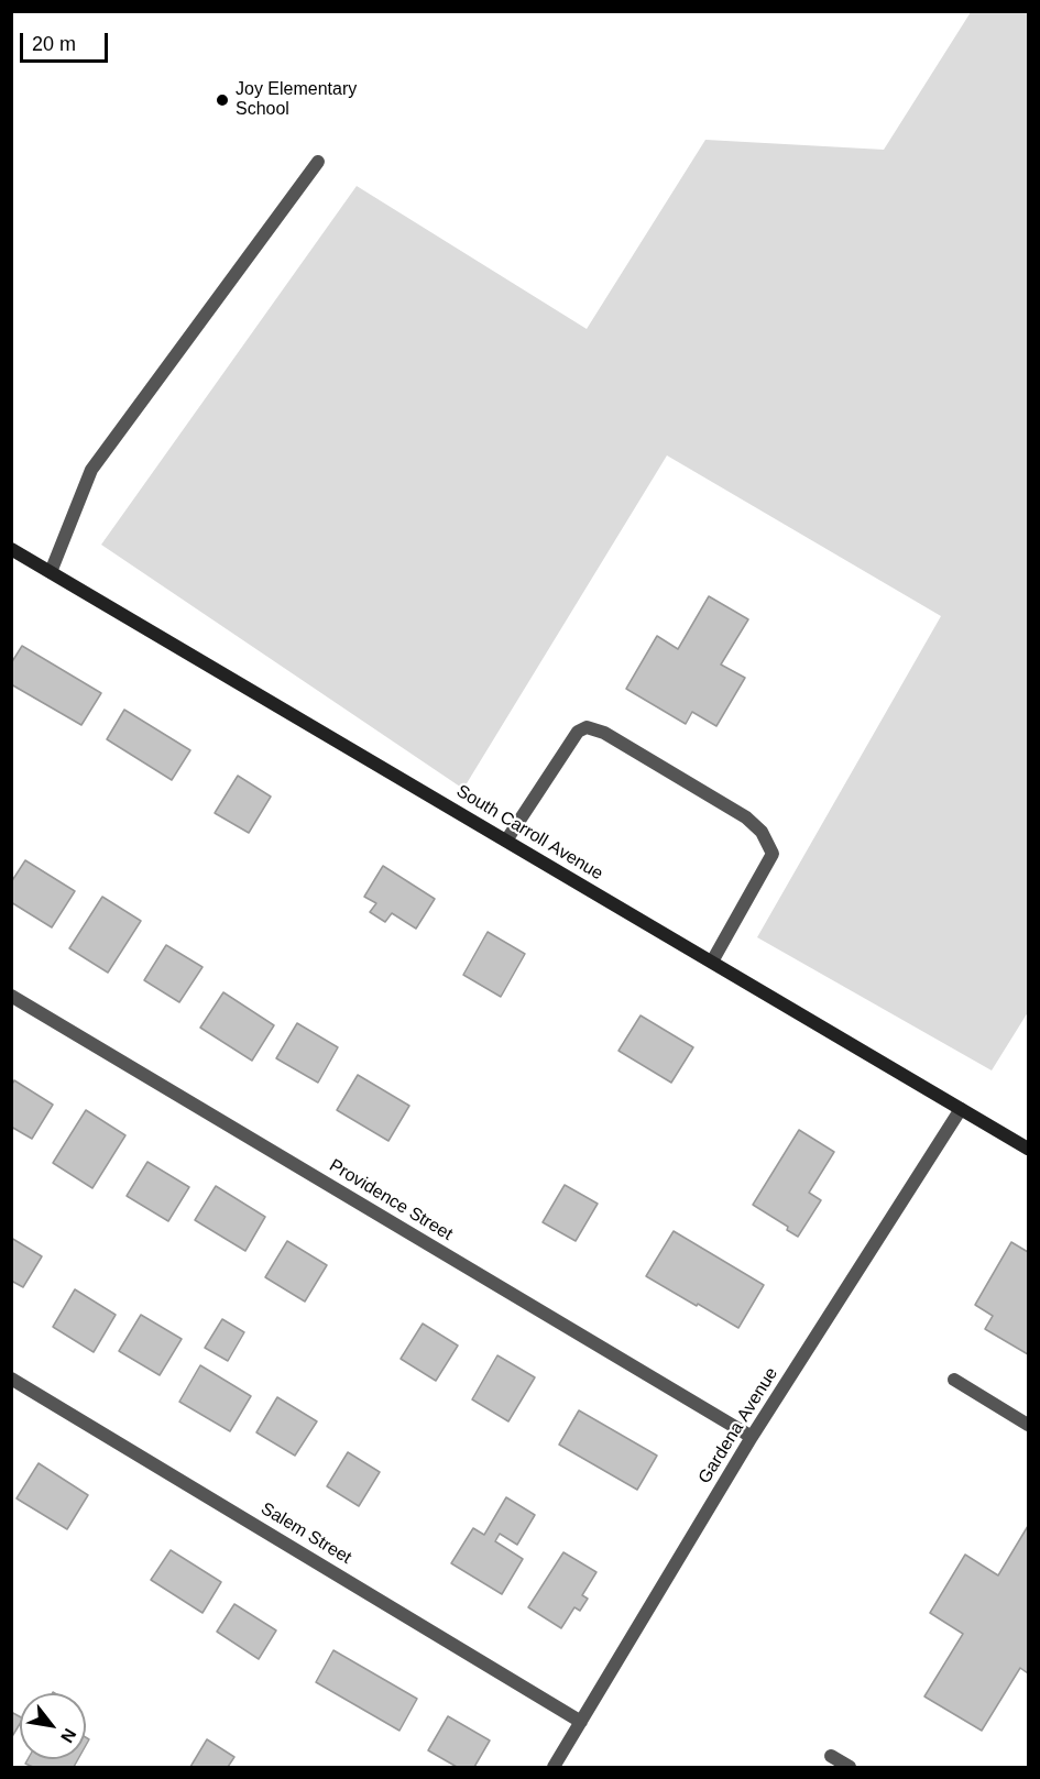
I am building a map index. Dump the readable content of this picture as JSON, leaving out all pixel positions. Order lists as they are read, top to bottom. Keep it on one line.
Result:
{"streets":{"street":["South Carroll Avenue","Providence Street","Gardena Avenue","Salem Street"]},"crossings":[["South Carroll Avenue","Gardena Avenue"],["Providence Street","Gardena Avenue"],["Gardena Avenue","Salem Street"]],"places":["Joy Elementary School"],"scale_bar":"20 m","north":"bottom right"}
